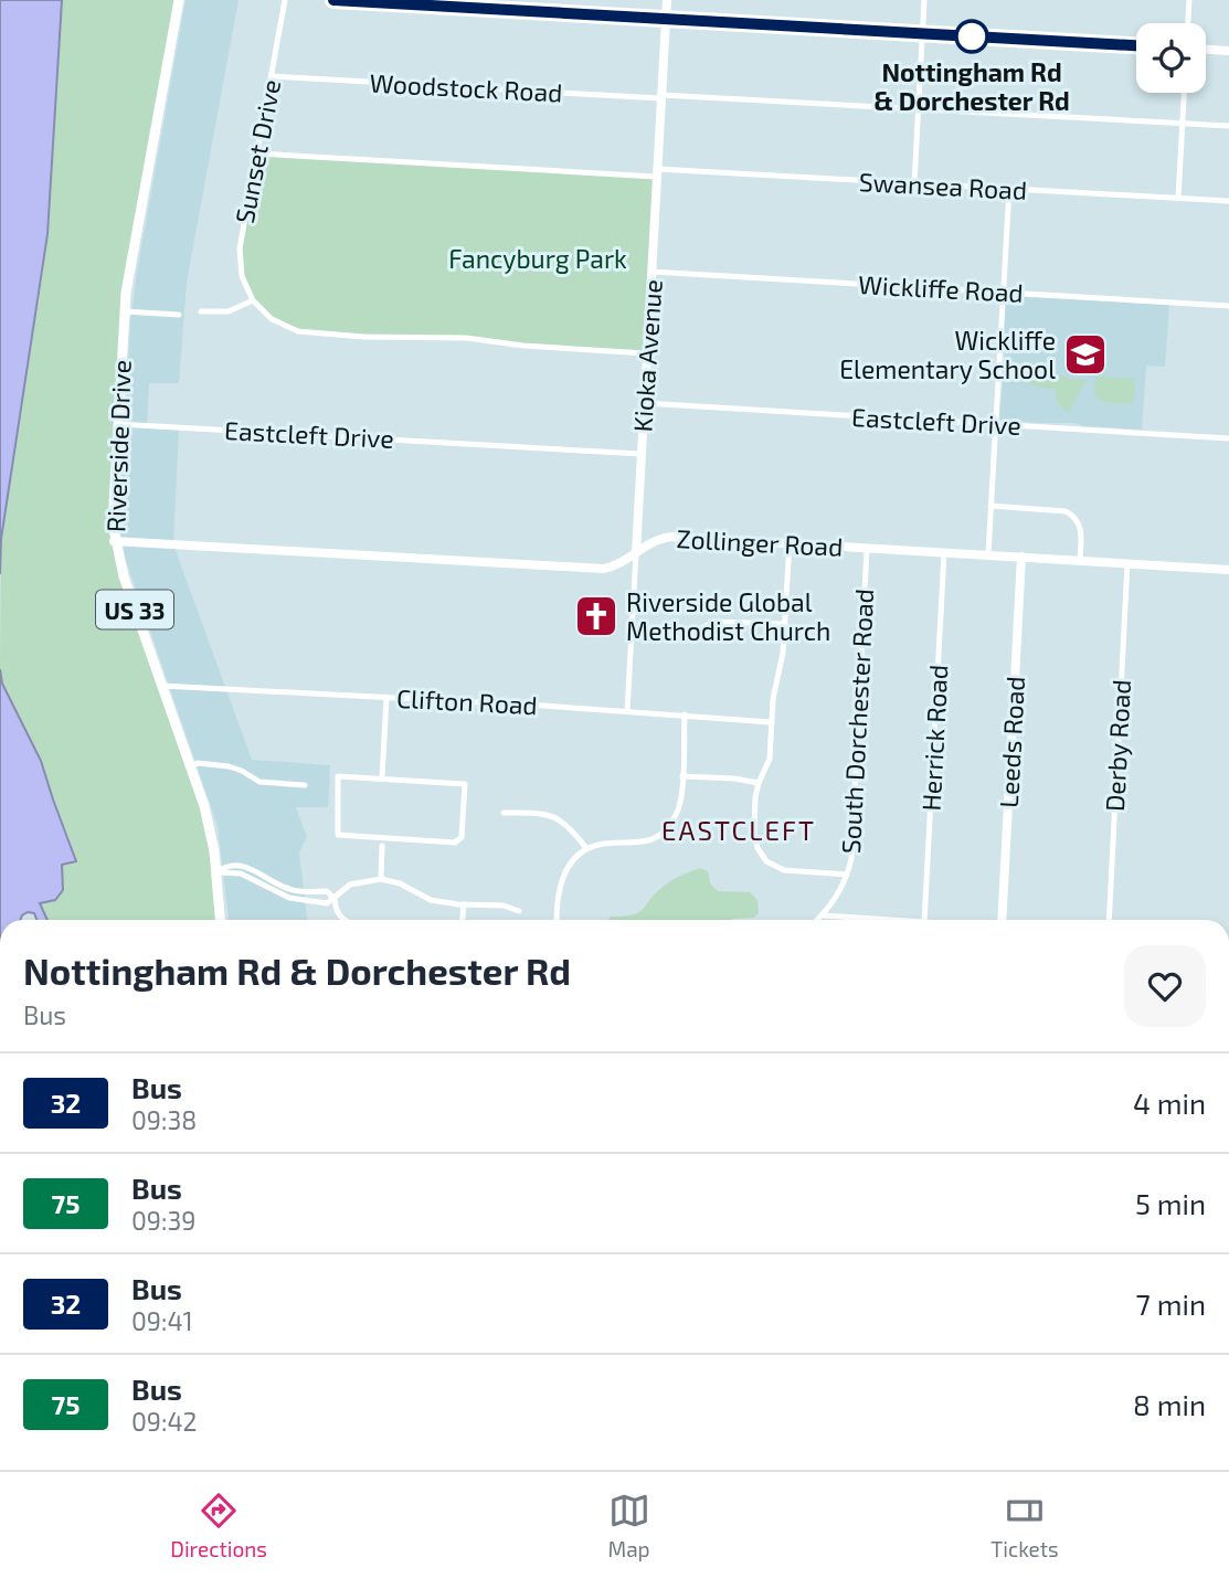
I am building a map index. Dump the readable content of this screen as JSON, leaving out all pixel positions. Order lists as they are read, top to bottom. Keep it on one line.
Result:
{"streets":{"main road":["Riverside Drive","US 33"],"street":["Woodstock Road","Sunset Drive","Swansea Road","Wickliffe Road","Kioka Avenue","Eastcleft Drive","Zollinger Road","Clifton Road","South Dorchester Road","Herrick Road","Leeds Road","Derby Road"]},"crossings":[["Woodstock Road","Sunset Drive"],["Woodstock Road","Kioka Avenue"],["Sunset Drive","Swansea Road"],["Swansea Road","Kioka Avenue"],["Wickliffe Road","Kioka Avenue"],["Kioka Avenue","Eastcleft Drive"],["Kioka Avenue","Zollinger Road"],["Kioka Avenue","Clifton Road"],["Eastcleft Drive","Riverside Drive"],["Riverside Drive","Zollinger Road"],["Riverside Drive","Clifton Road"],["Zollinger Road","South Dorchester Road"],["Zollinger Road","Herrick Road"],["Zollinger Road","Leeds Road"],["Zollinger Road","Derby Road"]],"districts":["EASTCLEFT"],"parks":["Fancyburg Park"],"places":{"other":["Nottingham Rd & Dorchester Rd"],"school or university":["Wickliffe Elementary School"],"church":["Riverside Global Methodist Church"]},"lines":["bus line 32"],"page":{"heading":["Nottingham Rd & Dorchester Rd","Bus"],"list":[{"mark":"32","name":"Bus","note":"09:38","value":"4 min"},{"mark":"75","name":"Bus","note":"09:39","value":"5 min"},{"mark":"32","name":"Bus","note":"09:41","value":"7 min"},{"mark":"75","name":"Bus","note":"09:42","value":"8 min"}],"tabs":["Directions","Map","Tickets"]}}
